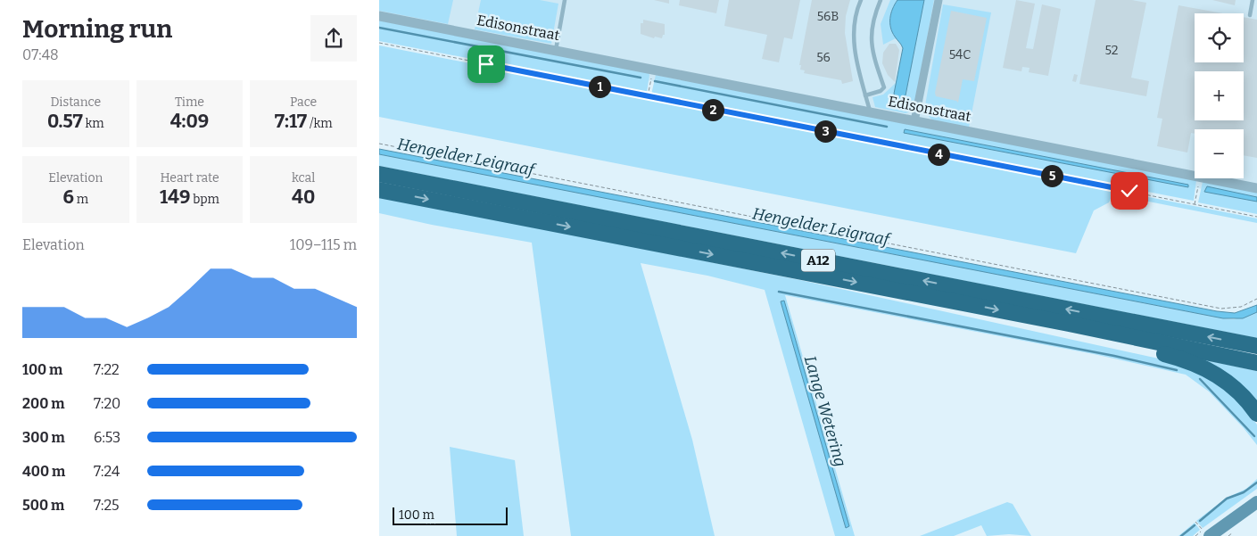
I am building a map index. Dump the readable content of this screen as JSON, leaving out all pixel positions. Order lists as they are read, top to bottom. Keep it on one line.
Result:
{"streets":{"highway":["A12"],"street":["Edisonstraat"]},"water":["Hengelder Leigraaf","Lange Wetering"],"house_numbers":["56B","52","54C","56"],"scale_bar":"100 m","page":{"heading":["Morning run","07:48"],"map_buttons":["+","−"],"stats":[["Distance","0.57 km"],["Time","4:09"],["Pace","7:17 /km"],["Elevation","6 m"],["Heart rate","149 bpm"],["kcal","40"]],"pins":["1","2","3","4","5"],"chart":["Elevation","109–115 m"],"list":[{"name":"100 m","note":"7:22"},{"name":"200 m","note":"7:20"},{"name":"300 m","note":"6:53"},{"name":"400 m","note":"7:24"},{"name":"500 m","note":"7:25"}],"scale":"100 m"}}
